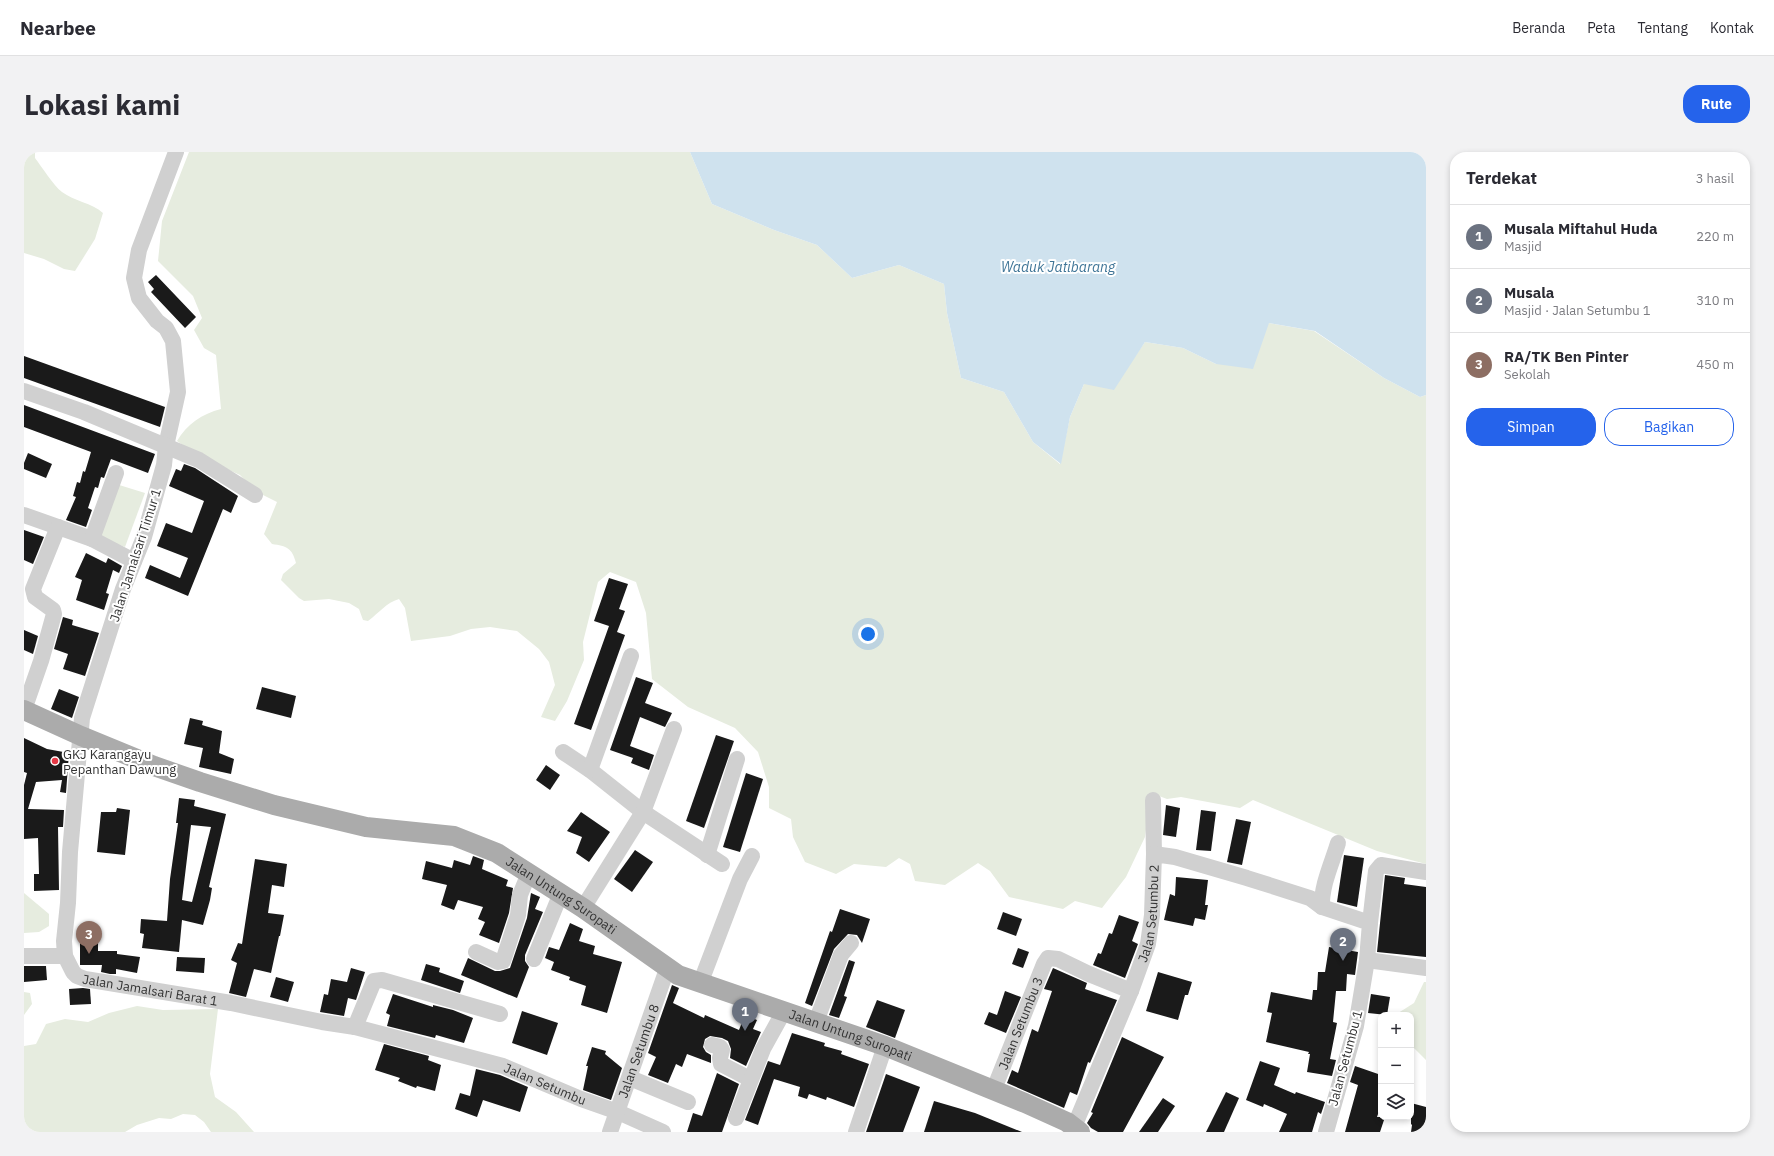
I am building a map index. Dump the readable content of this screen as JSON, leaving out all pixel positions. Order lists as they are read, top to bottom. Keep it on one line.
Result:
{"streets":{"main road":["Jalan Untung Suropati"],"street":["Jalan Jamalsari Timur 1","Jalan Setumbu 2","Jalan Jamalsari Barat 1","Jalan Setumbu 3","Jalan Setumbu 8","Jalan Setumbu 1","Jalan Setumbu"]},"crossings":[["Jalan Jamalsari Timur 1","Jalan Untung Suropati"],["Jalan Jamalsari Timur 1","Jalan Jamalsari Barat 1"],["Jalan Untung Suropati","Jalan Setumbu 2"],["Jalan Untung Suropati","Jalan Jamalsari Barat 1"],["Jalan Untung Suropati","Jalan Setumbu 3"],["Jalan Untung Suropati","Jalan Setumbu 8"],["Jalan Setumbu 2","Jalan Setumbu 3"],["Jalan Jamalsari Barat 1","Jalan Setumbu"],["Jalan Setumbu 8","Jalan Setumbu"]],"water":["Waduk Jatibarang"],"places":["GKJ Karangayu Pepanthan Dawung"],"page":{"header":"Nearbee","nav":["Beranda","Peta","Tentang","Kontak"],"buttons":["Rute",["Simpan","Bagikan"]],"title":"Lokasi kami","heading":["Terdekat","3 hasil"],"list":[{"mark":"1","name":"Musala Miftahul Huda","note":"Masjid","value":"220 m"},{"mark":"2","name":"Musala","note":"Masjid · Jalan Setumbu 1","value":"310 m"},{"mark":"3","name":"RA/TK Ben Pinter","note":"Sekolah","value":"450 m"}],"pins":["3","2","1"],"map_buttons":["+","−"]}}
